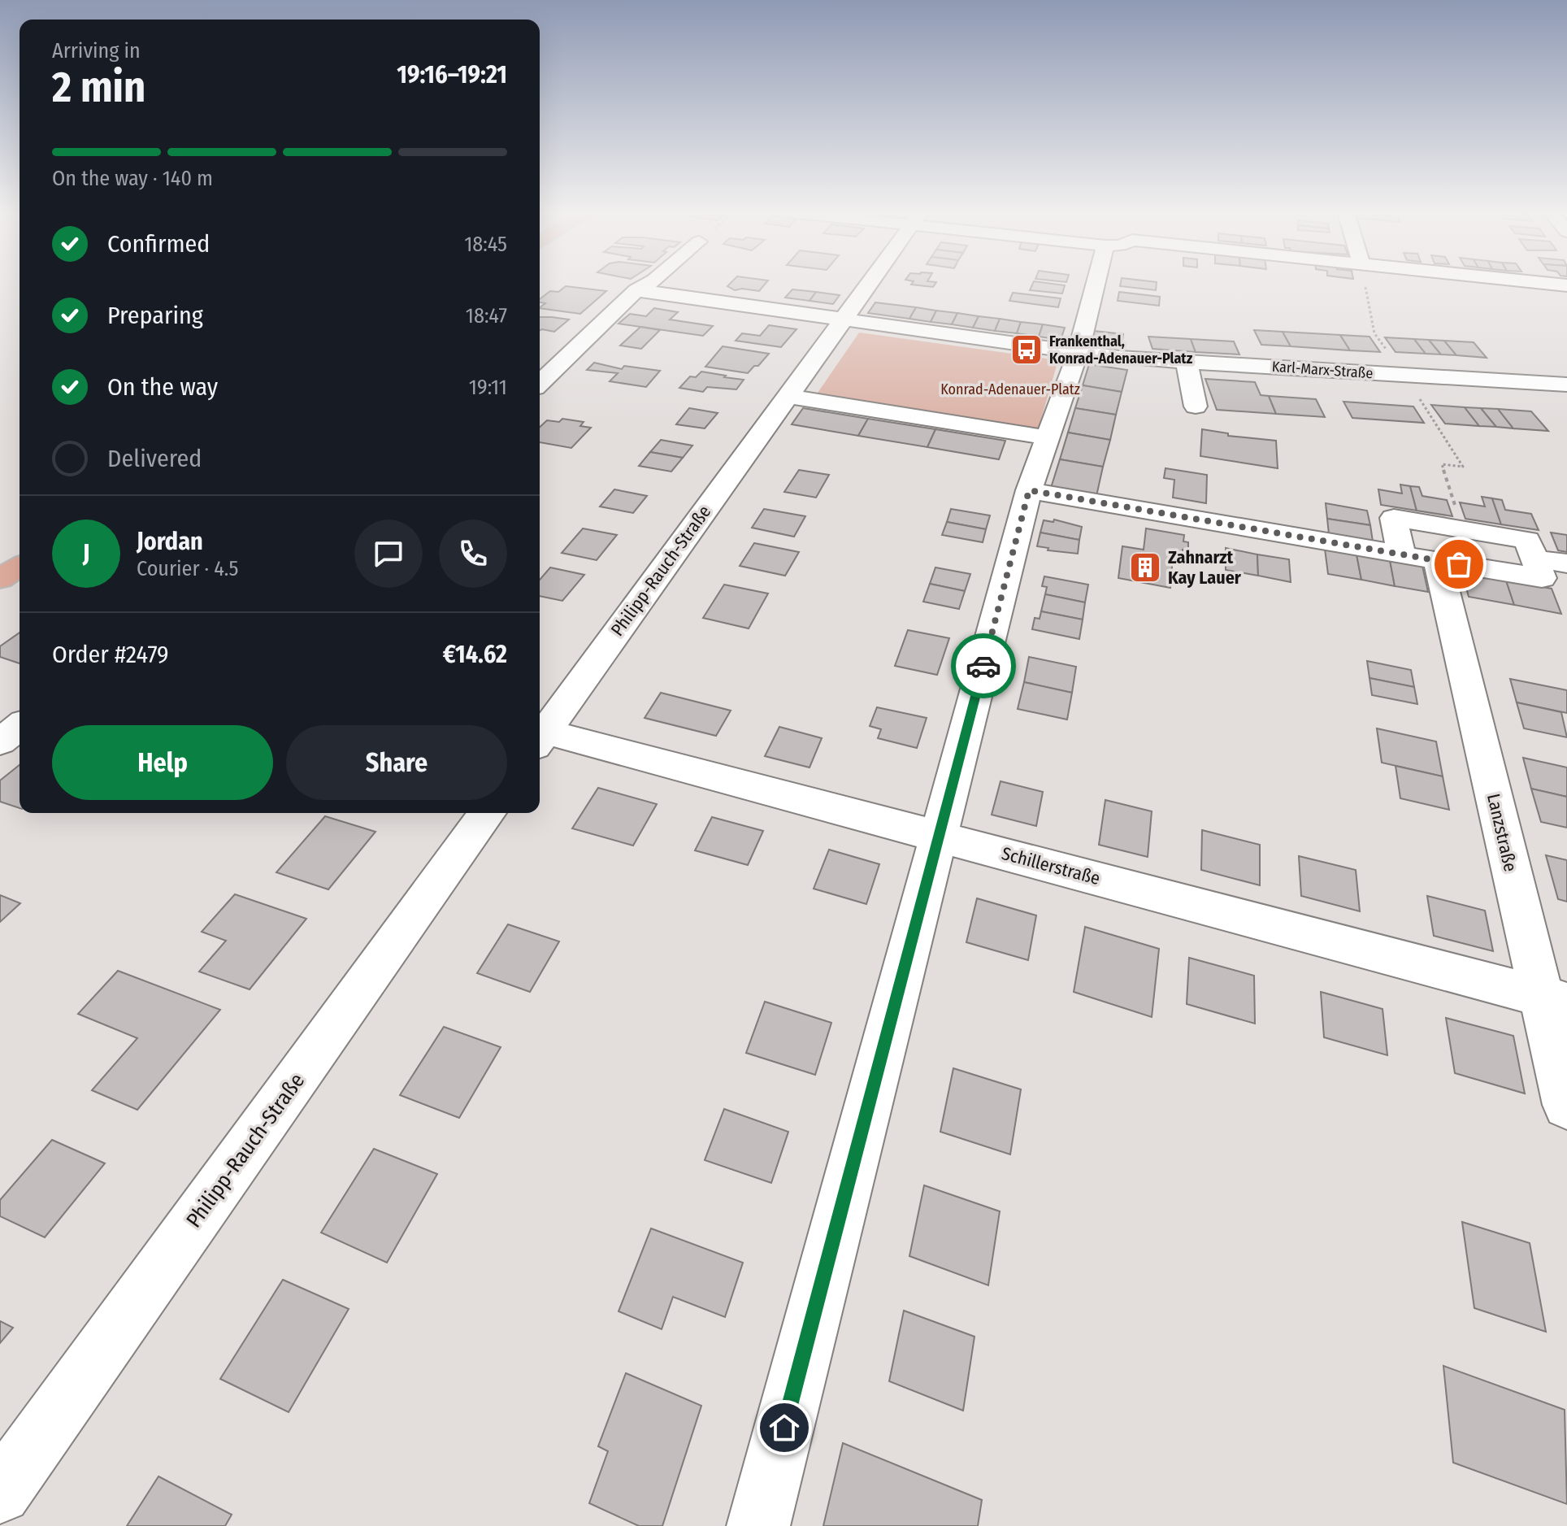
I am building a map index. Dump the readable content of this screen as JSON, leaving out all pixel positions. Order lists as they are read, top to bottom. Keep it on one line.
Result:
{"streets":{"street":["Karl-Marx-Straße","Philipp-Rauch-Straße","Lanzstraße","Schillerstraße"]},"crossings":[["Lanzstraße","Schillerstraße"]],"parks":["Konrad-Adenauer-Platz"],"places":{"bus stop":["Frankenthal, Konrad-Adenauer-Platz"],"building":["Zahnarzt Kay Lauer"]},"page":{"heading":["2 min","Arriving in","19:16–19:21"],"panel":["Jordan","Courier · 4.5","Order #2479","€14.62"],"bar":"On the way · 140 m","list":[["Confirmed","18:45"],["Preparing","18:47"],["On the way","19:11"],"Delivered"],"round":"J","buttons":["Help","Share"]}}
